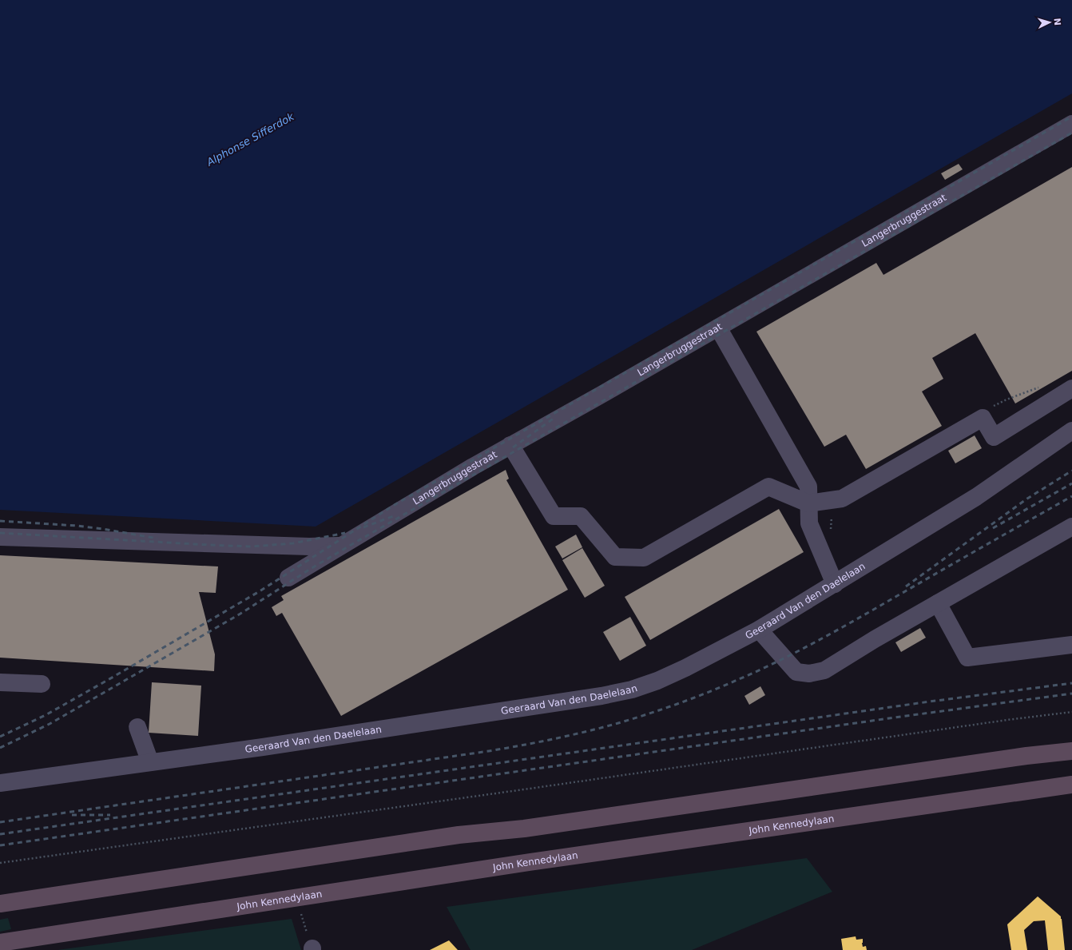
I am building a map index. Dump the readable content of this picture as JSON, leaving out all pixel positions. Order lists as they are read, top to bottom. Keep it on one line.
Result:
{"streets":{"highway":["John Kennedylaan"],"street":["Langerbruggestraat","Geeraard Van den Daelelaan"]},"water":["Alphonse Sifferdok"],"north":"right"}
